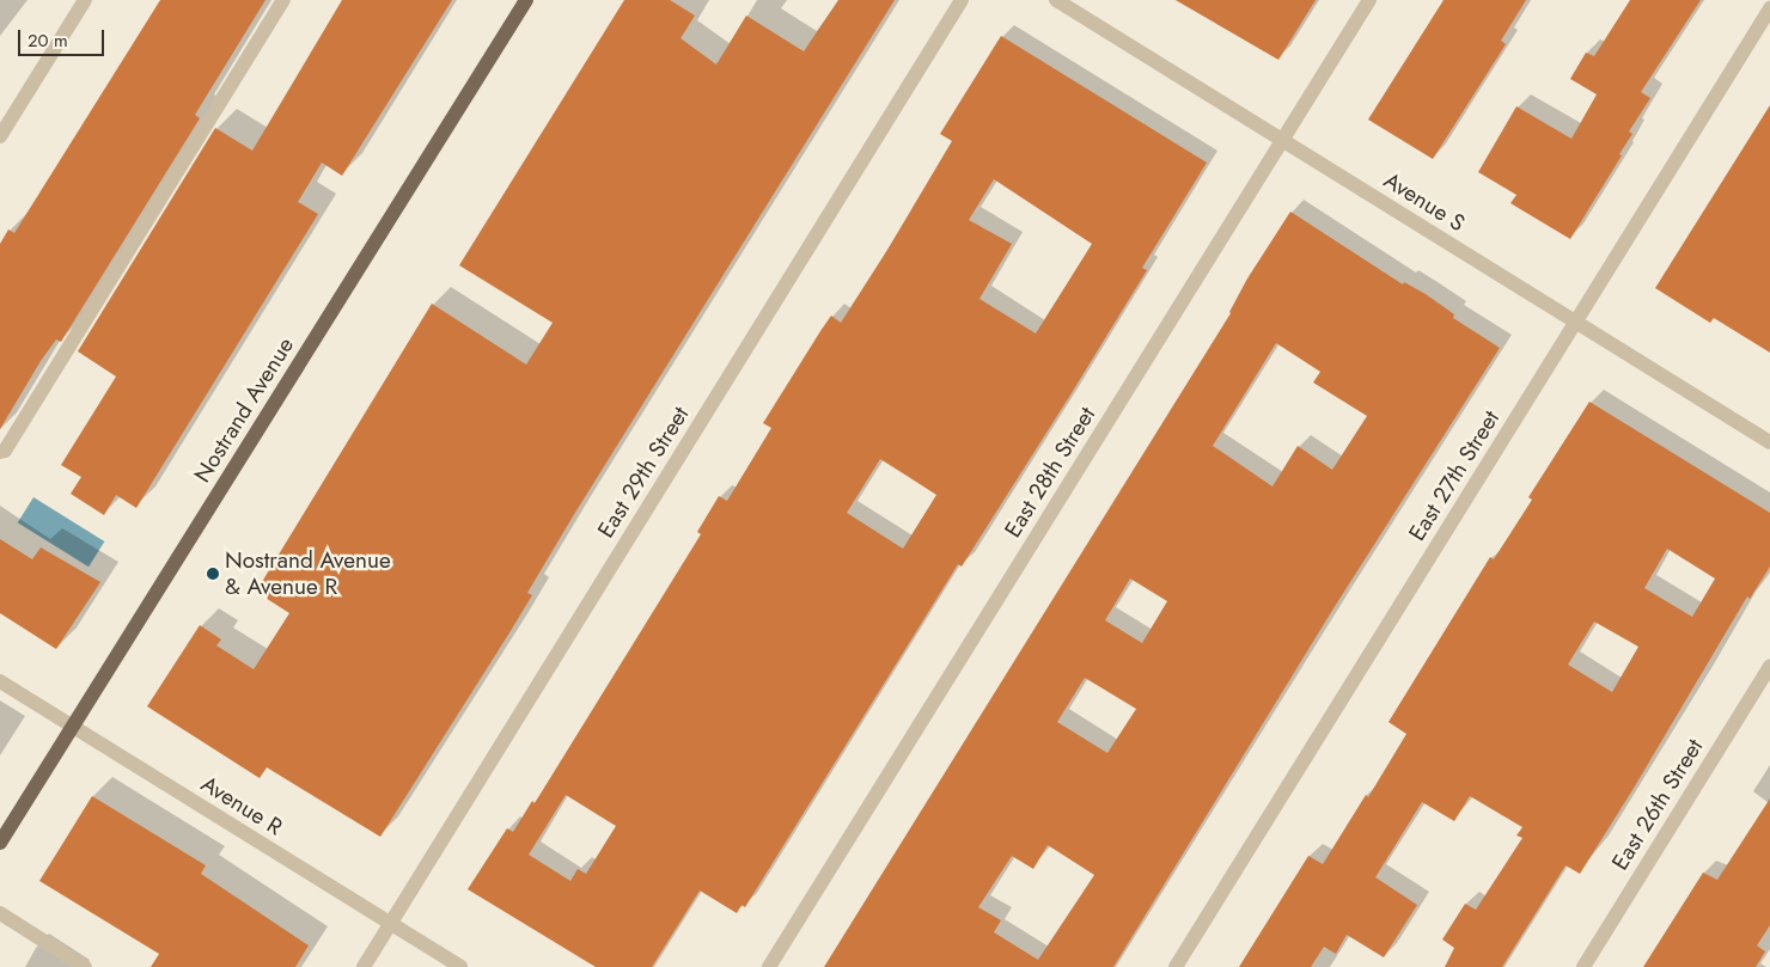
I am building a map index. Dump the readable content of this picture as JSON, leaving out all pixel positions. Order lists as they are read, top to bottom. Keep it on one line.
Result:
{"streets":{"main road":["Nostrand Avenue"],"street":["Avenue S","East 29th Street","East 28th Street","East 27th Street","East 26th Street","Avenue R"]},"crossings":[["Avenue S","East 28th Street"],["Avenue S","East 27th Street"],["Nostrand Avenue","Avenue R"],["East 29th Street","Avenue R"]],"places":["Nostrand Avenue & Avenue R"],"scale_bar":"20 m"}
